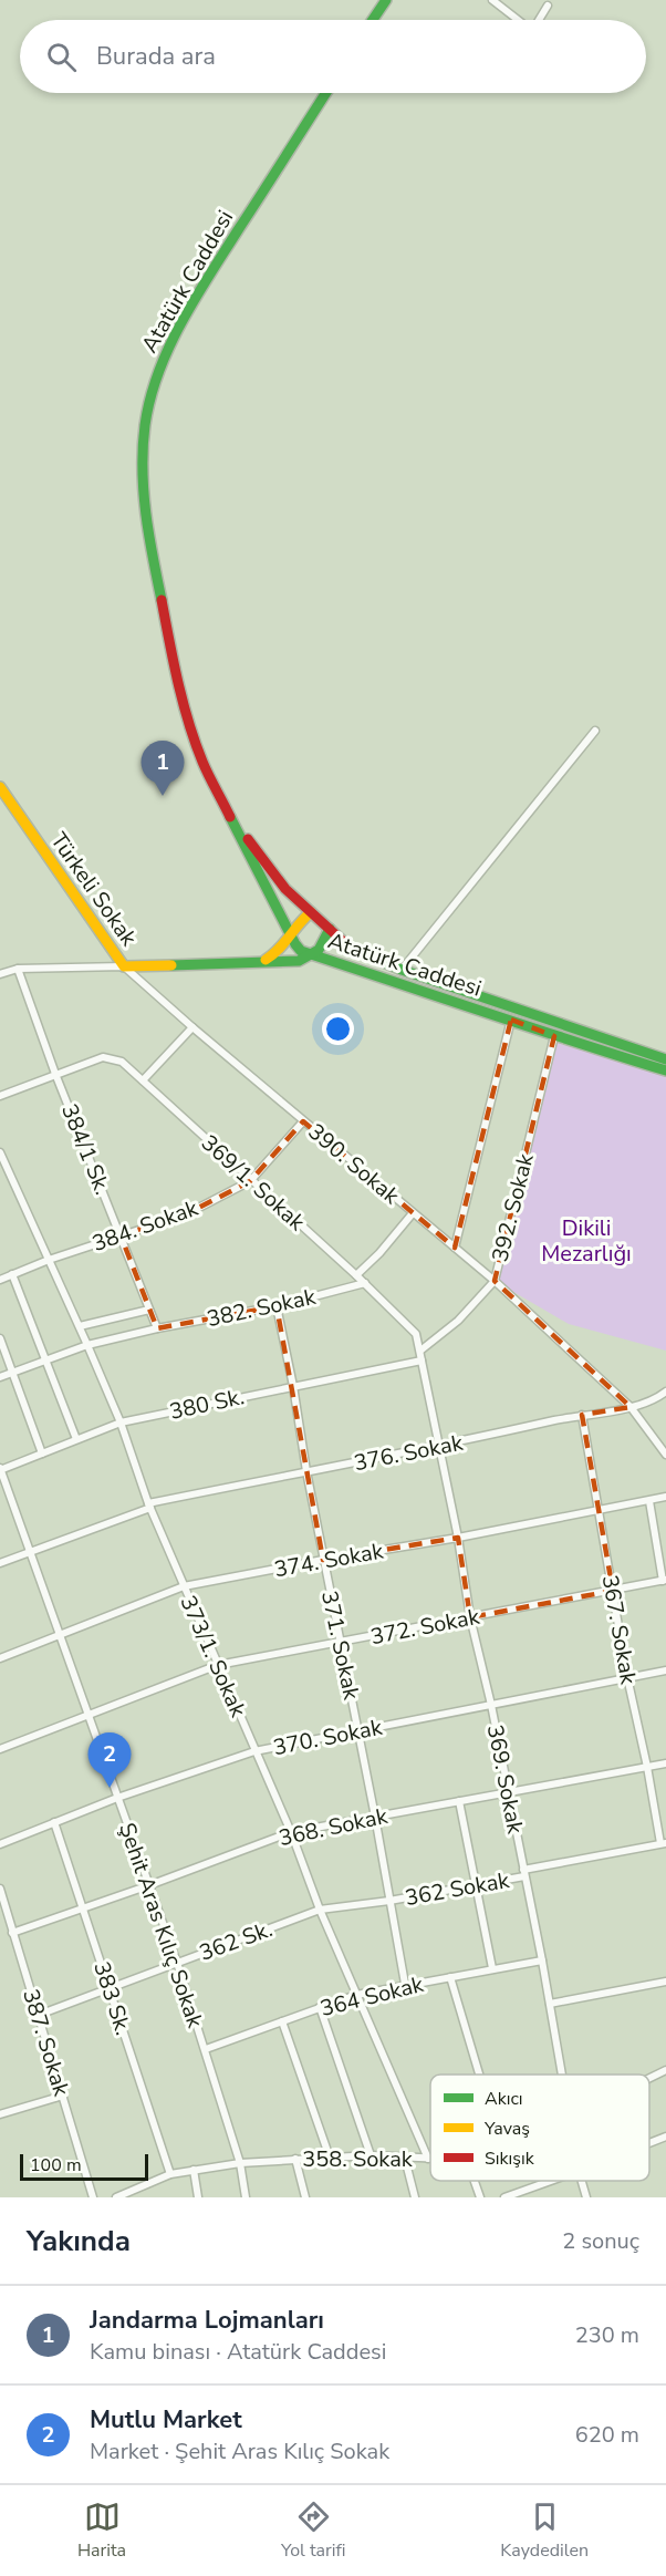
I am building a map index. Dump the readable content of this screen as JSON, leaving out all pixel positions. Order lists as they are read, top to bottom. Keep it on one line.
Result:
{"streets":{"main road":["Atatürk Caddesi","Türkeli Sokak"],"street":["384/1 Sk.","390. Sokak","369/1. Sokak","392. Sokak","384. Sokak","382. Sokak","380 Sk.","376. Sokak","374. Sokak","372. Sokak","367. Sokak","371. Sokak","373/1. Sokak","370. Sokak","369. Sokak","368. Sokak","362 Sokak","Şehit Aras Kılıç Sokak","362 Sk.","364 Sokak","383 Sk.","387. Sokak","358. Sokak"]},"crossings":[["Atatürk Caddesi","Türkeli Sokak"],["Atatürk Caddesi","392. Sokak"],["Türkeli Sokak","390. Sokak"],["384/1 Sk.","369/1. Sokak"],["384/1 Sk.","384. Sokak"],["384/1 Sk.","382. Sokak"],["390. Sokak","392. Sokak"],["390. Sokak","384. Sokak"],["390. Sokak","376. Sokak"],["369/1. Sokak","392. Sokak"],["369/1. Sokak","384. Sokak"],["369/1. Sokak","382. Sokak"],["369/1. Sokak","380 Sk."],["369/1. Sokak","369. Sokak"],["384. Sokak","373/1. Sokak"],["382. Sokak","371. Sokak"],["382. Sokak","373/1. Sokak"],["380 Sk.","371. Sokak"],["380 Sk.","373/1. Sokak"],["380 Sk.","369. Sokak"],["380 Sk.","Şehit Aras Kılıç Sokak"],["376. Sokak","367. Sokak"],["376. Sokak","371. Sokak"],["376. Sokak","373/1. Sokak"],["376. Sokak","369. Sokak"],["376. Sokak","Şehit Aras Kılıç Sokak"],["374. Sokak","367. Sokak"],["374. Sokak","371. Sokak"],["374. Sokak","373/1. Sokak"],["374. Sokak","369. Sokak"],["374. Sokak","Şehit Aras Kılıç Sokak"],["372. Sokak","367. Sokak"],["372. Sokak","371. Sokak"],["372. Sokak","373/1. Sokak"],["372. Sokak","369. Sokak"],["372. Sokak","Şehit Aras Kılıç Sokak"],["367. Sokak","370. Sokak"],["367. Sokak","368. Sokak"],["367. Sokak","362 Sokak"],["371. Sokak","370. Sokak"],["371. Sokak","368. Sokak"],["371. Sokak","362 Sokak"],["371. Sokak","364 Sokak"],["373/1. Sokak","370. Sokak"],["373/1. Sokak","368. Sokak"],["373/1. Sokak","362 Sokak"],["373/1. Sokak","362 Sk."],["373/1. Sokak","364 Sokak"],["373/1. Sokak","358. Sokak"],["370. Sokak","369. Sokak"],["370. Sokak","Şehit Aras Kılıç Sokak"],["370. Sokak","383 Sk."],["369. Sokak","368. Sokak"],["369. Sokak","362 Sokak"],["369. Sokak","364 Sokak"],["368. Sokak","Şehit Aras Kılıç Sokak"],["368. Sokak","383 Sk."],["368. Sokak","387. Sokak"],["362 Sokak","362 Sk."],["Şehit Aras Kılıç Sokak","362 Sk."],["Şehit Aras Kılıç Sokak","364 Sokak"],["Şehit Aras Kılıç Sokak","358. Sokak"],["362 Sk.","383 Sk."],["362 Sk.","387. Sokak"],["383 Sk.","358. Sokak"]],"parks":["Dikili Mezarlığı"],"legend":["Akıcı","Yavaş","Sıkışık"],"scale_bar":"100 m","page":{"search":"Burada ara","pins":["1","2"],"scale":"100 m","heading":["Yakında","2 sonuç"],"list":[{"mark":"1","name":"Jandarma Lojmanları","note":"Kamu binası · Atatürk Caddesi","value":"230 m"},{"mark":"2","name":"Mutlu Market","note":"Market · Şehit Aras Kılıç Sokak","value":"620 m"}],"nav":["Harita","Yol tarifi","Kaydedilen"]}}
